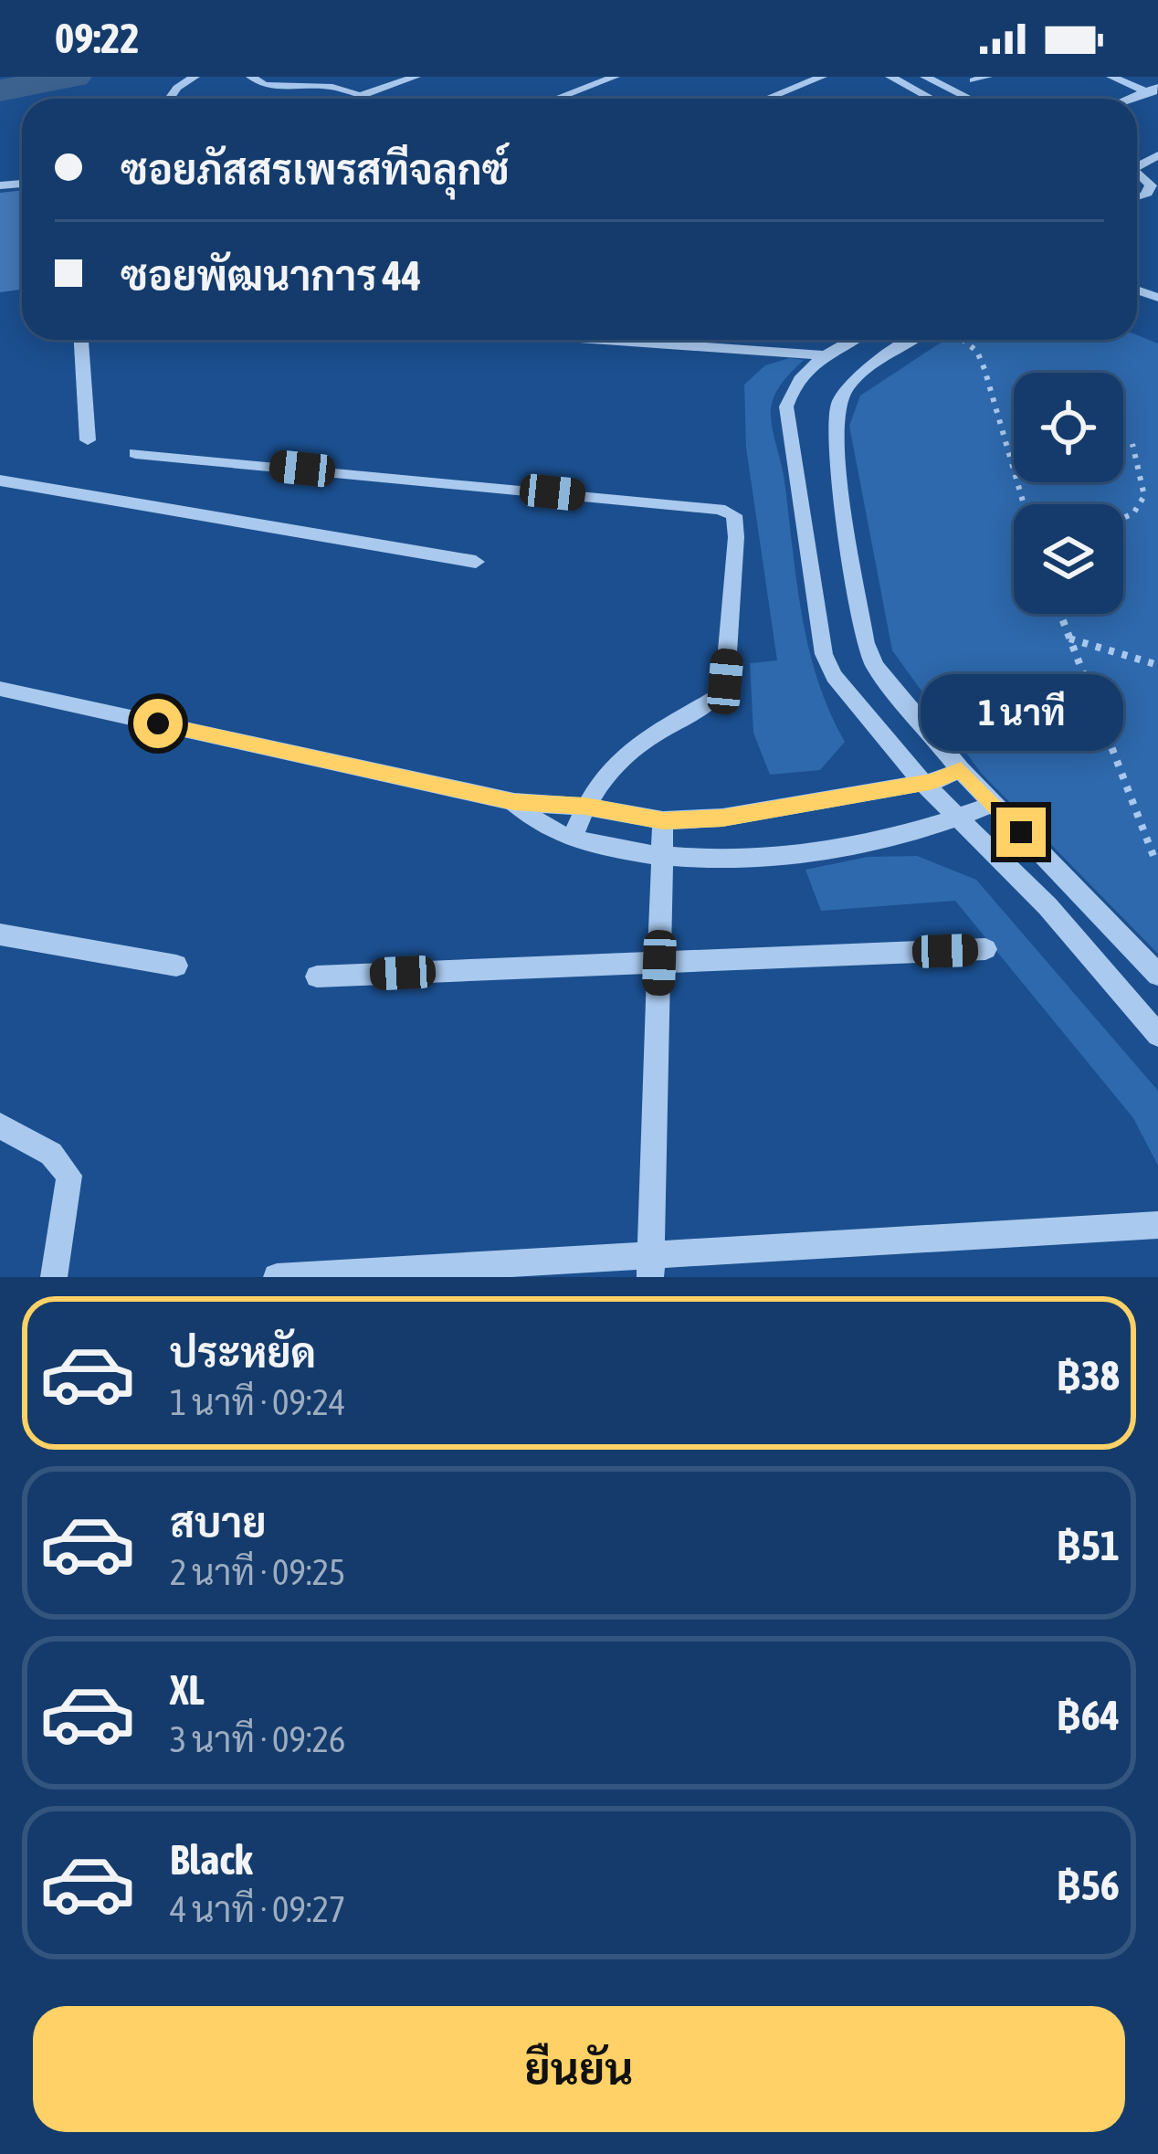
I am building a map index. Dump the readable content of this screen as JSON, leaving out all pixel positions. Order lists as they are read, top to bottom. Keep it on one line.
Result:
{"page":{"status":"09:22","banner":["ซอยภัสสรเพรสทีจลุกซ์","ซอยพัฒนาการ 44"],"bubble":"1 นาที","list":[{"name":"ประหยัด","note":"1 นาที · 09:24","value":"฿38"},{"name":"สบาย","note":"2 นาที · 09:25","value":"฿51"},{"name":"XL","note":"3 นาที · 09:26","value":"฿64"},{"name":"Black","note":"4 นาที · 09:27","value":"฿56"}],"buttons":"ยืนยัน"}}
